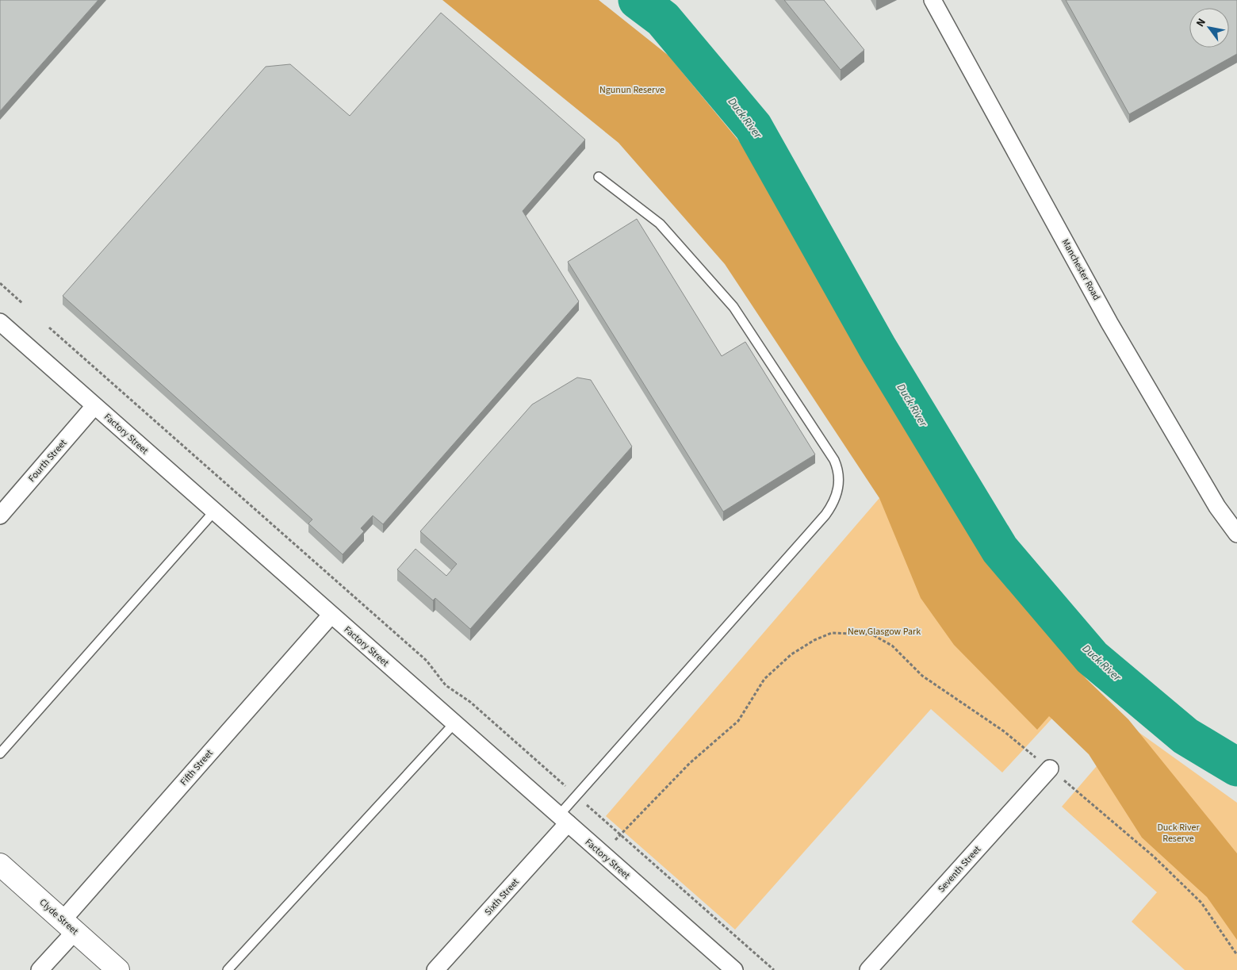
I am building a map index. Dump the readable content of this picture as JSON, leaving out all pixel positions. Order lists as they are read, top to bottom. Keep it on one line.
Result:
{"streets":{"main road":["Clyde Street"],"street":["Manchester Road","Factory Street","Fourth Street","Fifth Street","Seventh Street","Sixth Street"]},"crossings":[["Factory Street","Fourth Street"],["Factory Street","Fifth Street"],["Factory Street","Sixth Street"],["Fifth Street","Clyde Street"]],"water":["Duck River"],"parks":["Ngunun Reserve","New Glasgow Park","Duck River Reserve"],"north":"top left"}
